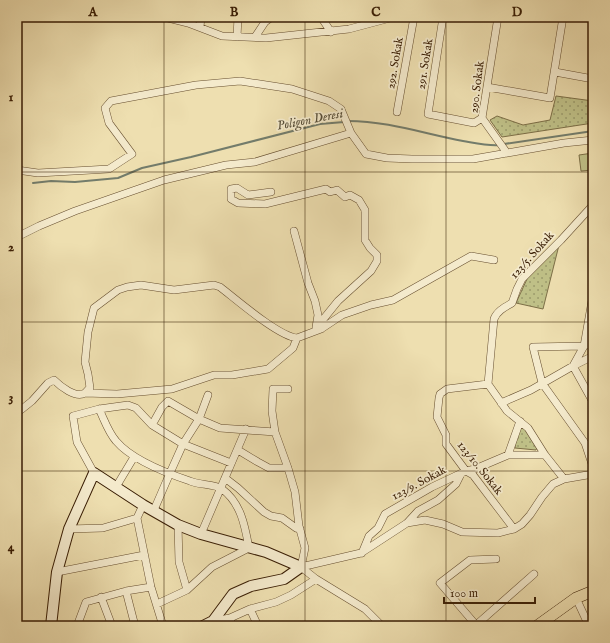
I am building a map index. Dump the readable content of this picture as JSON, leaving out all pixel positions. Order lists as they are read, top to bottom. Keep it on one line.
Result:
{"streets":{"street":["292. Sokak","291. Sokak","290. Sokak","123/5. Sokak","123/10. Sokak","123/9. Sokak"]},"crossings":[["291. Sokak","290. Sokak"],["123/5. Sokak","123/10. Sokak"],["123/5. Sokak","123/9. Sokak"],["123/10. Sokak","123/9. Sokak"]],"water":["Poligon Deresi"],"scale_bar":"100 m","grid":{"columns":["A","B","C","D"],"rows":["1","2","3","4"]}}
